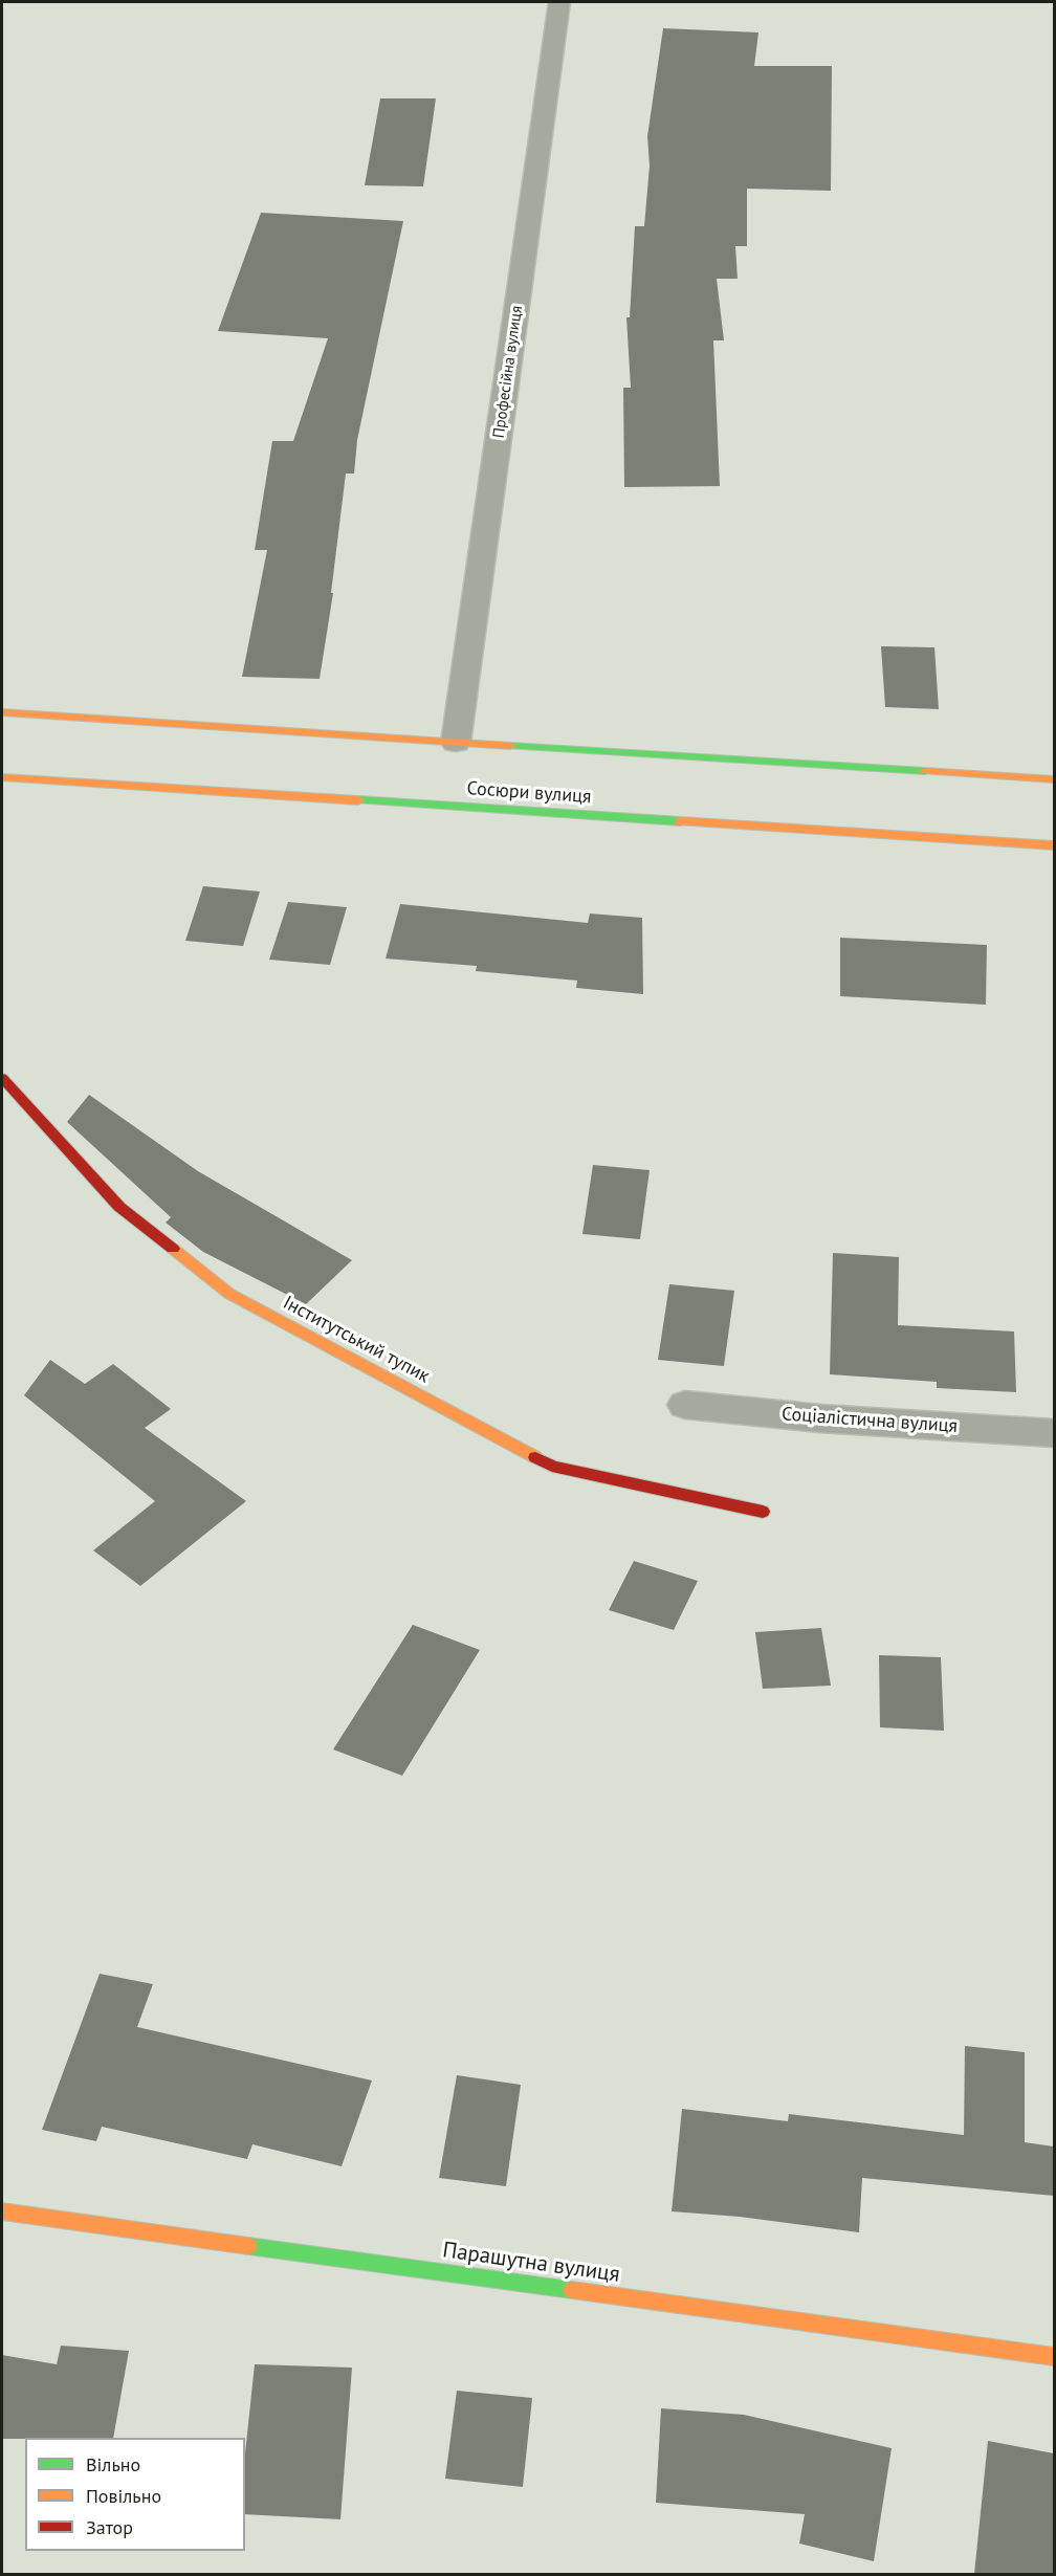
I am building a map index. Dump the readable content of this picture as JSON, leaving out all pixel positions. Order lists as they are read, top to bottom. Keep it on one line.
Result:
{"streets":{"street":["Професійна вулиця","Сосюри вулиця","Інститутський тупик","Соціалістична вулиця","Парашутна вулиця"]},"legend":["Вільно","Повільно","Затор"]}
